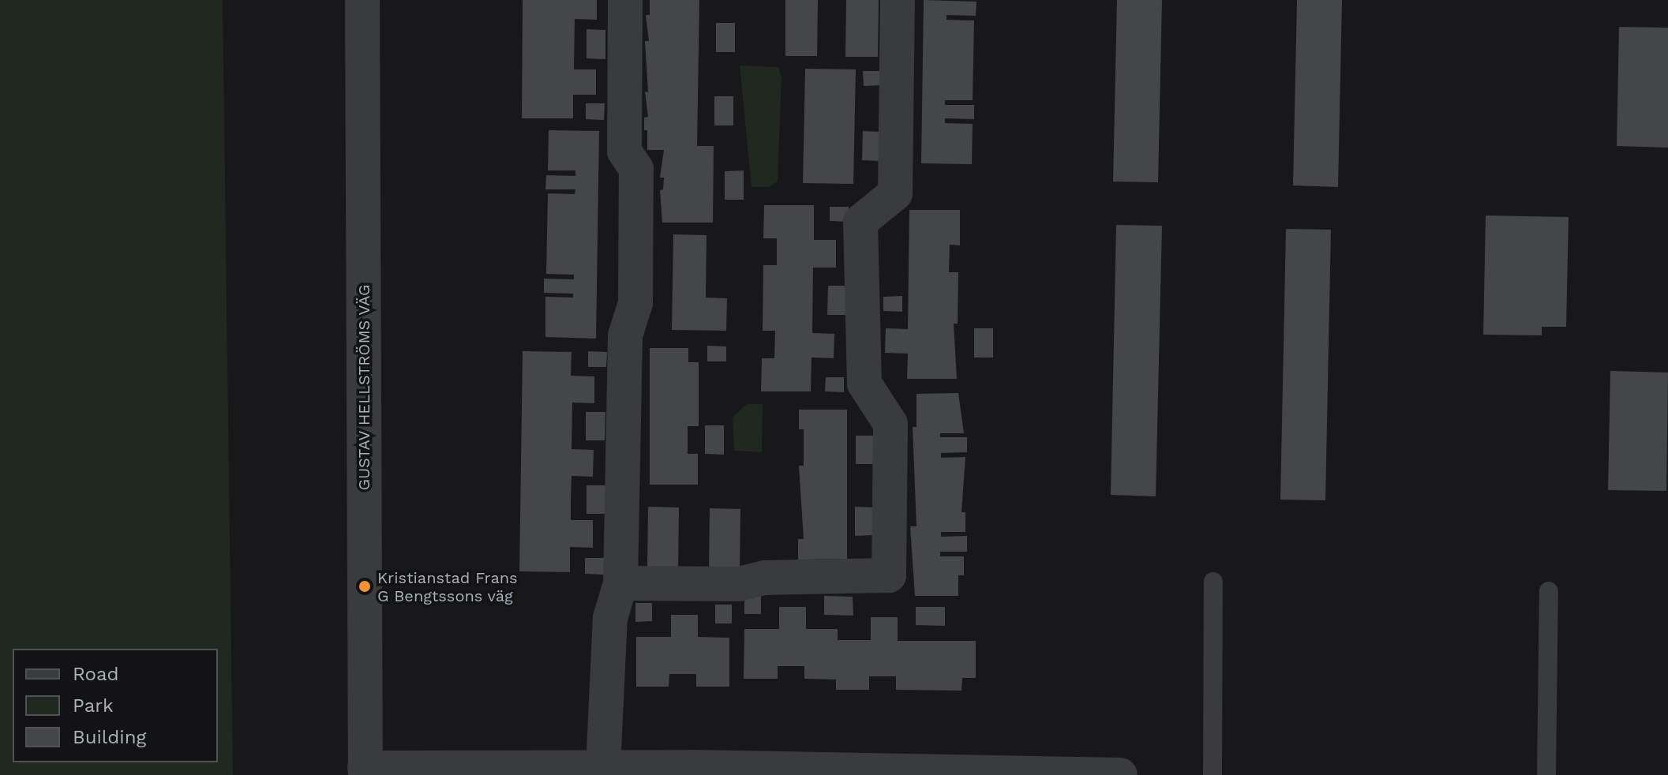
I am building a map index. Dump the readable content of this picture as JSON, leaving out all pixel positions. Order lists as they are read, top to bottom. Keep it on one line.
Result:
{"streets":{"street":["GUSTAV HELLSTRÖMS VÄG"]},"places":["Kristianstad Frans G Bengtssons väg"],"legend":["Road","Park","Building"]}
